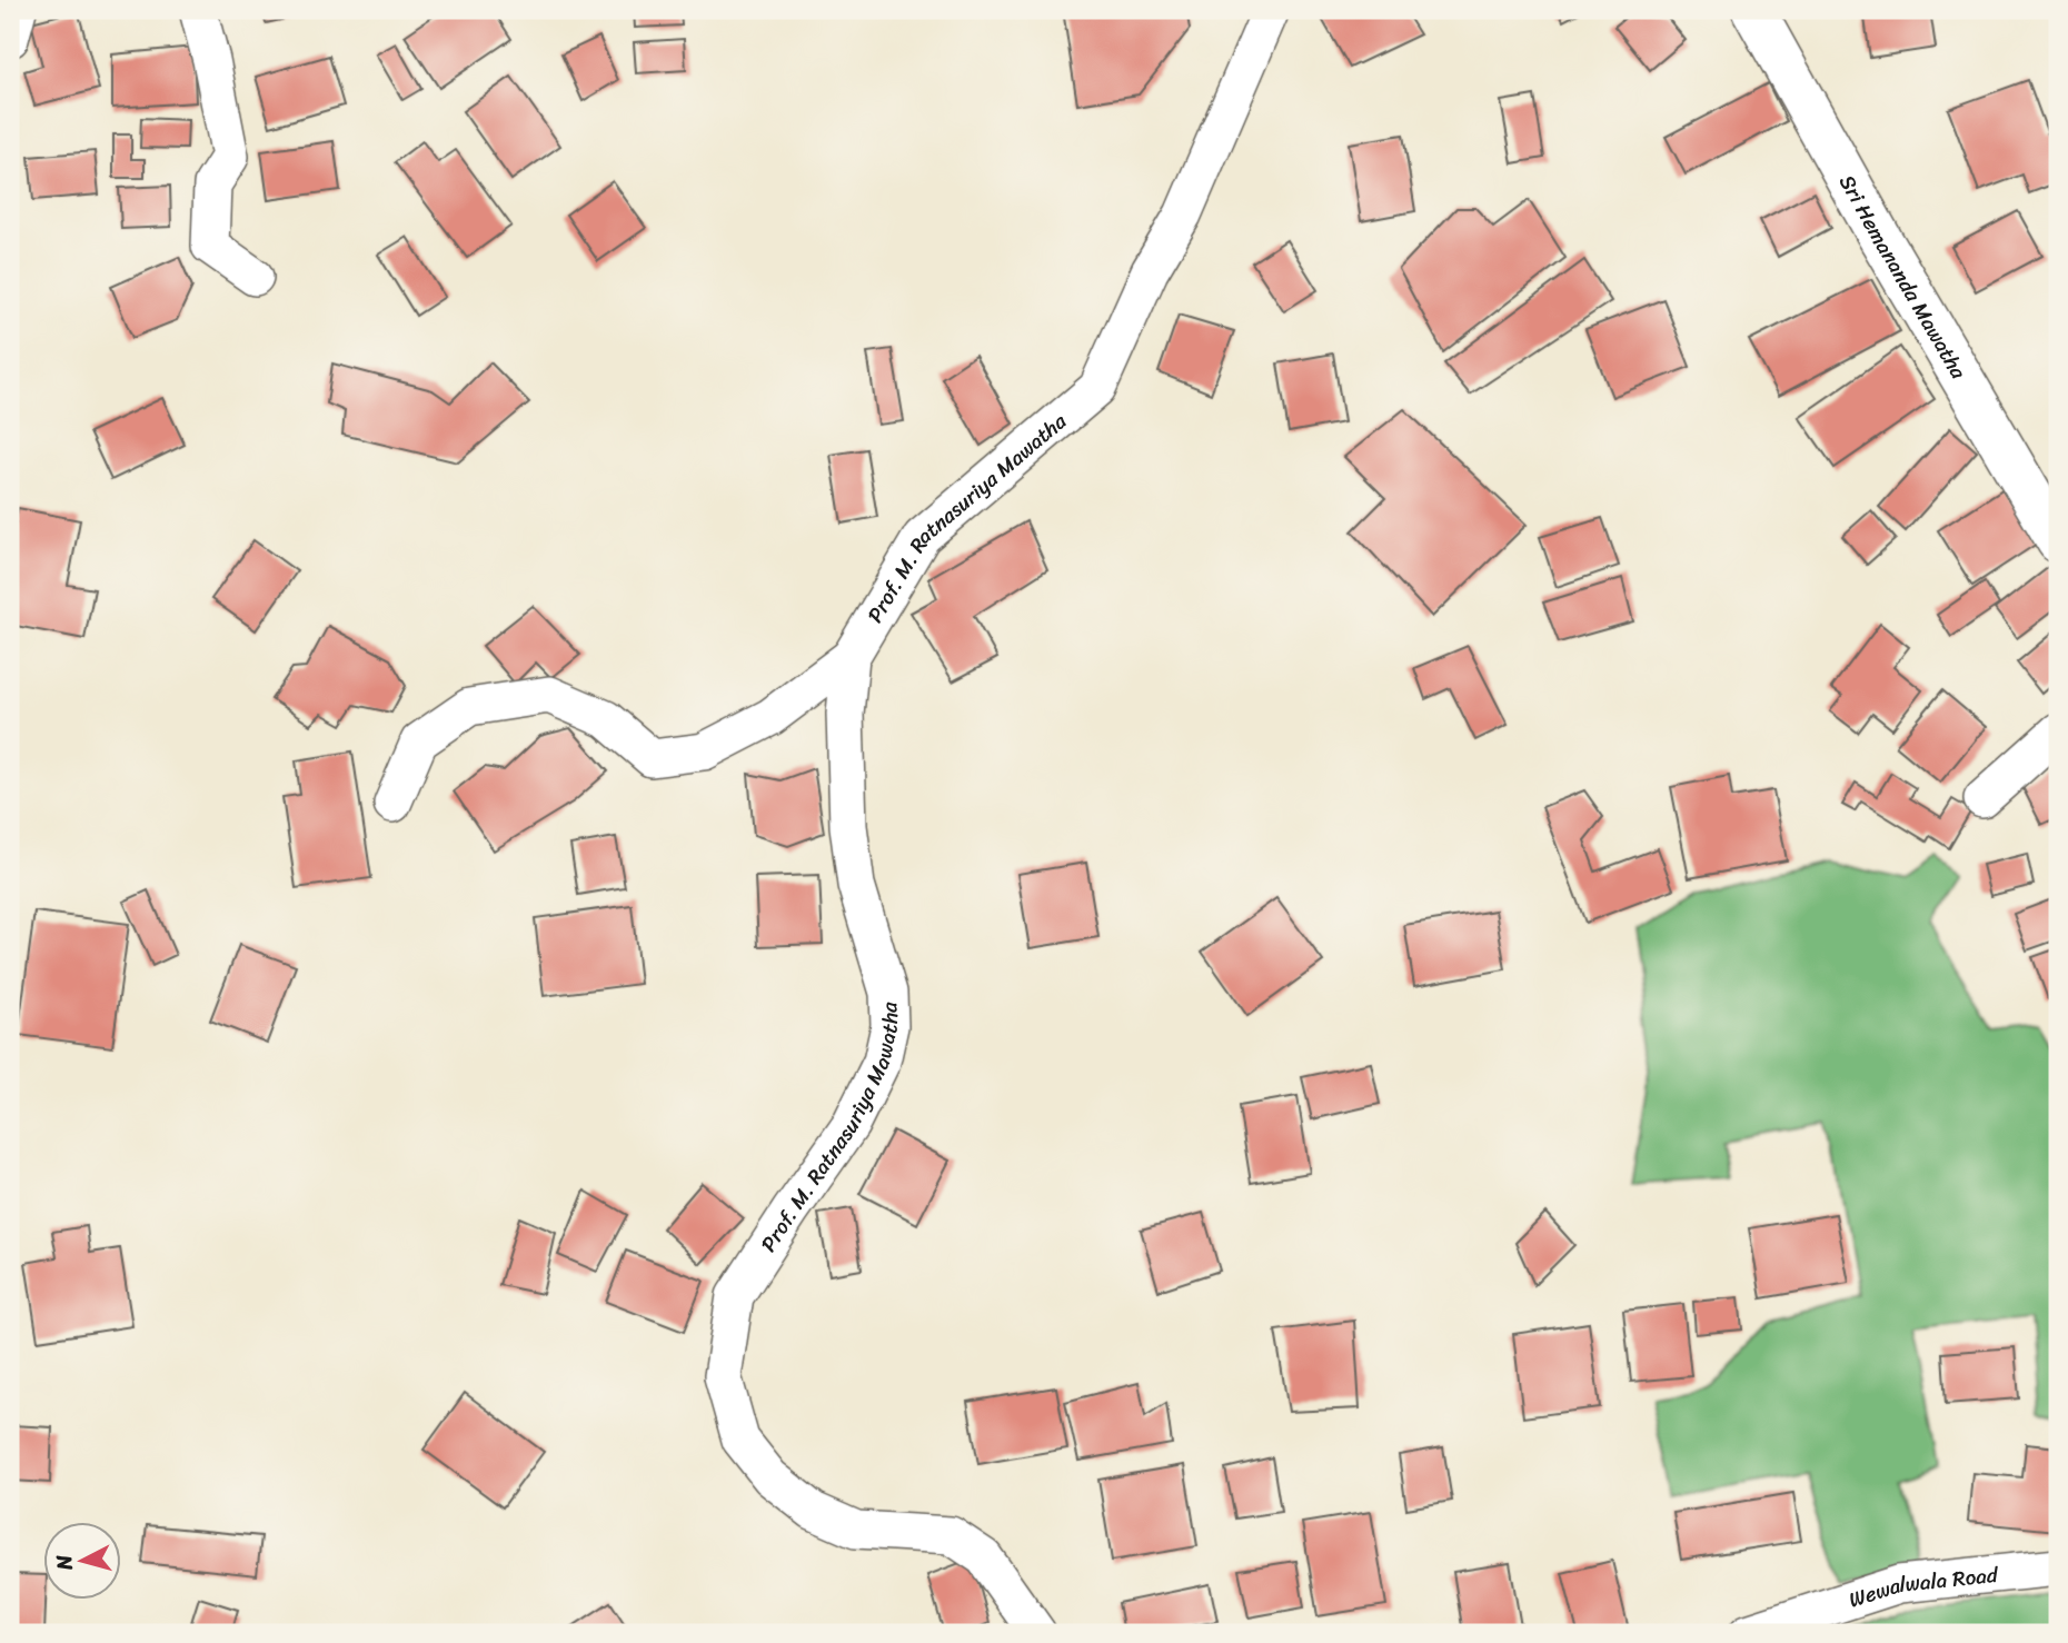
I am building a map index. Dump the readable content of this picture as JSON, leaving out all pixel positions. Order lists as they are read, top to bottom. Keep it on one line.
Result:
{"streets":{"main road":["Sri Hemananda Mawatha"],"street":["Prof. M. Ratnasuriya Mawatha","Wewalwala Road"]},"north":"left"}
